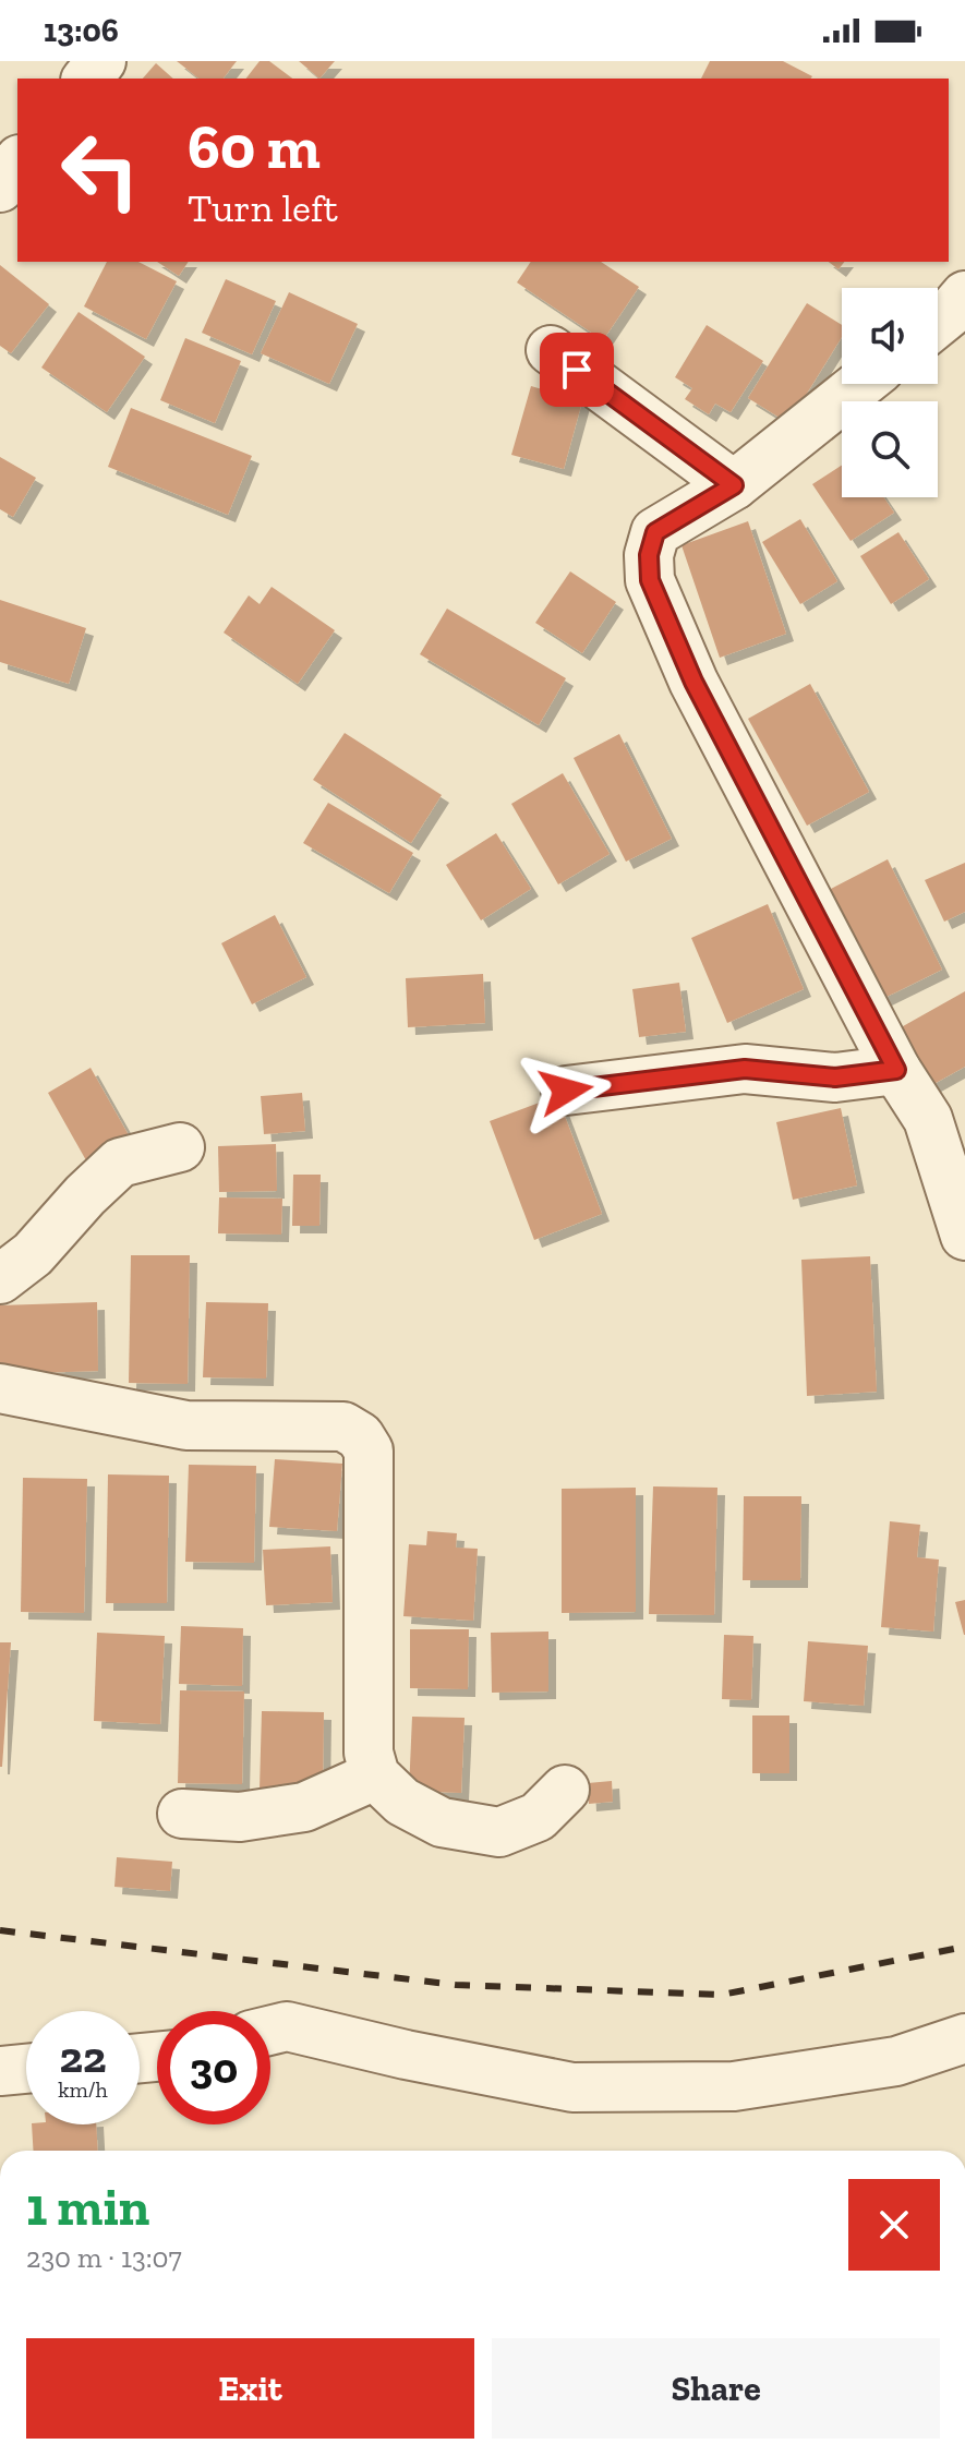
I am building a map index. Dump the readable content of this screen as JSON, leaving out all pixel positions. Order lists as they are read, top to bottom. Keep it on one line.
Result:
{"page":{"status":"13:06","turn":["60 m","Turn left"],"speed":"22 km/h","limit":"30","heading":["1 min","230 m · 13:07"],"buttons":["Exit","Share"]}}
